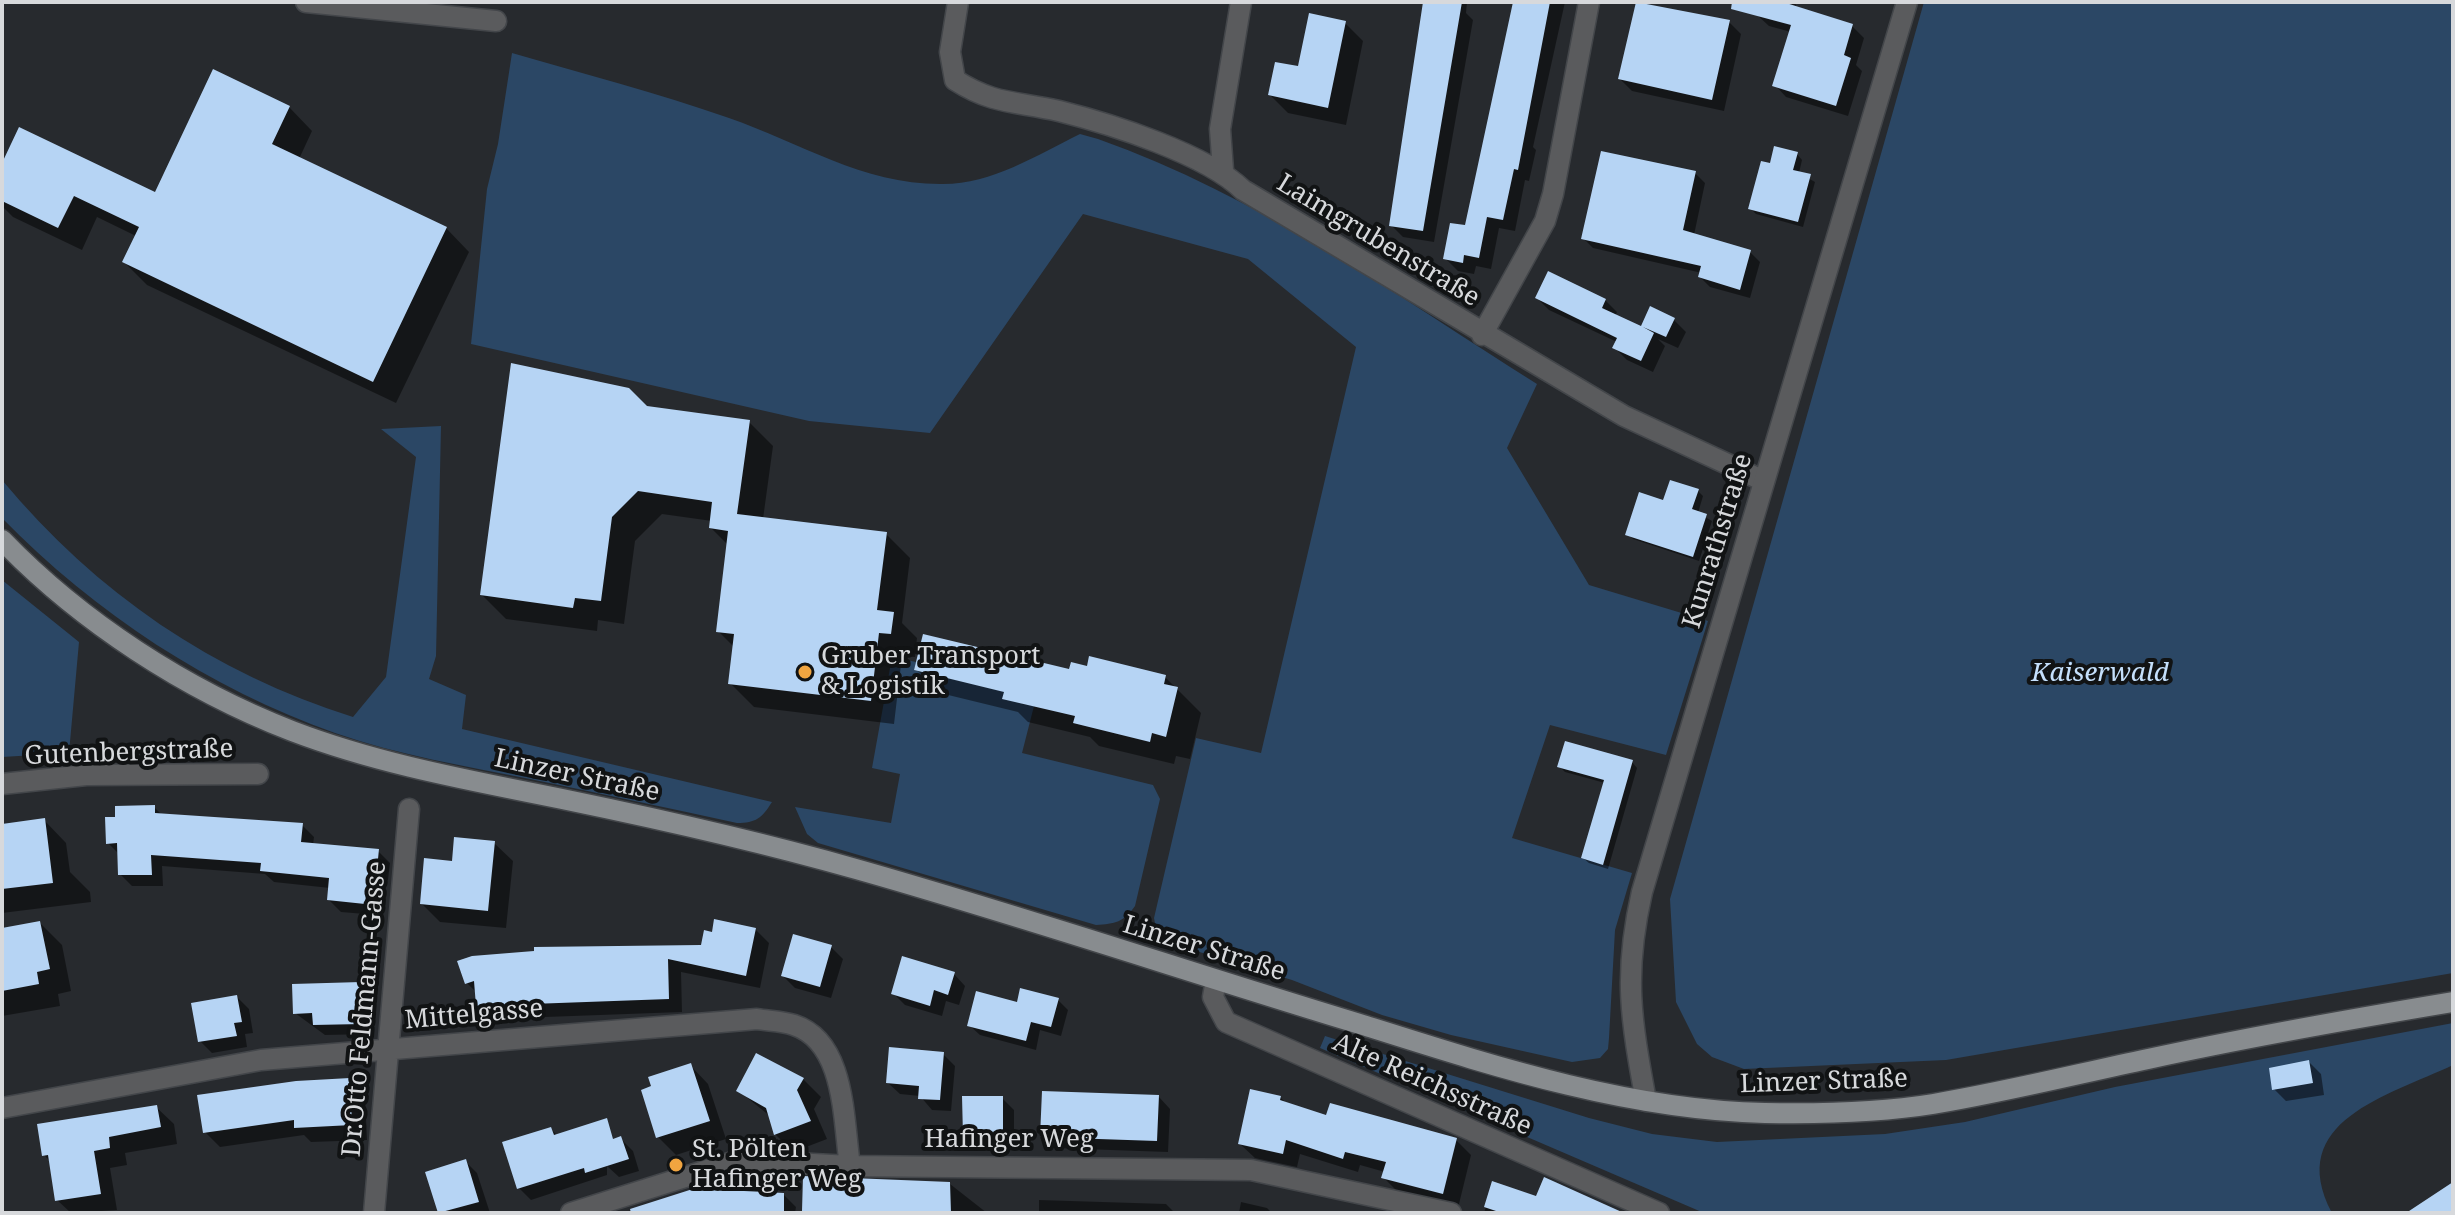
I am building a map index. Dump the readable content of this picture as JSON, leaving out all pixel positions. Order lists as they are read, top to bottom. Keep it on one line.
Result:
{"streets":{"main road":["Linzer Straße"],"street":["Laimgrubenstraße","Kunrathstraße","Gutenbergstraße","Dr.Otto Feldmann-Gasse","Mittelgasse","Alte Reichsstraße","Hafinger Weg"]},"crossings":[["Laimgrubenstraße","Kunrathstraße"],["Kunrathstraße","Linzer Straße"],["Linzer Straße","Alte Reichsstraße"],["Dr.Otto Feldmann-Gasse","Mittelgasse"],["Mittelgasse","Hafinger Weg"]],"parks":["Kaiserwald"],"places":["Gruber Transport & Logistik","St. Pölten Hafinger Weg"]}
